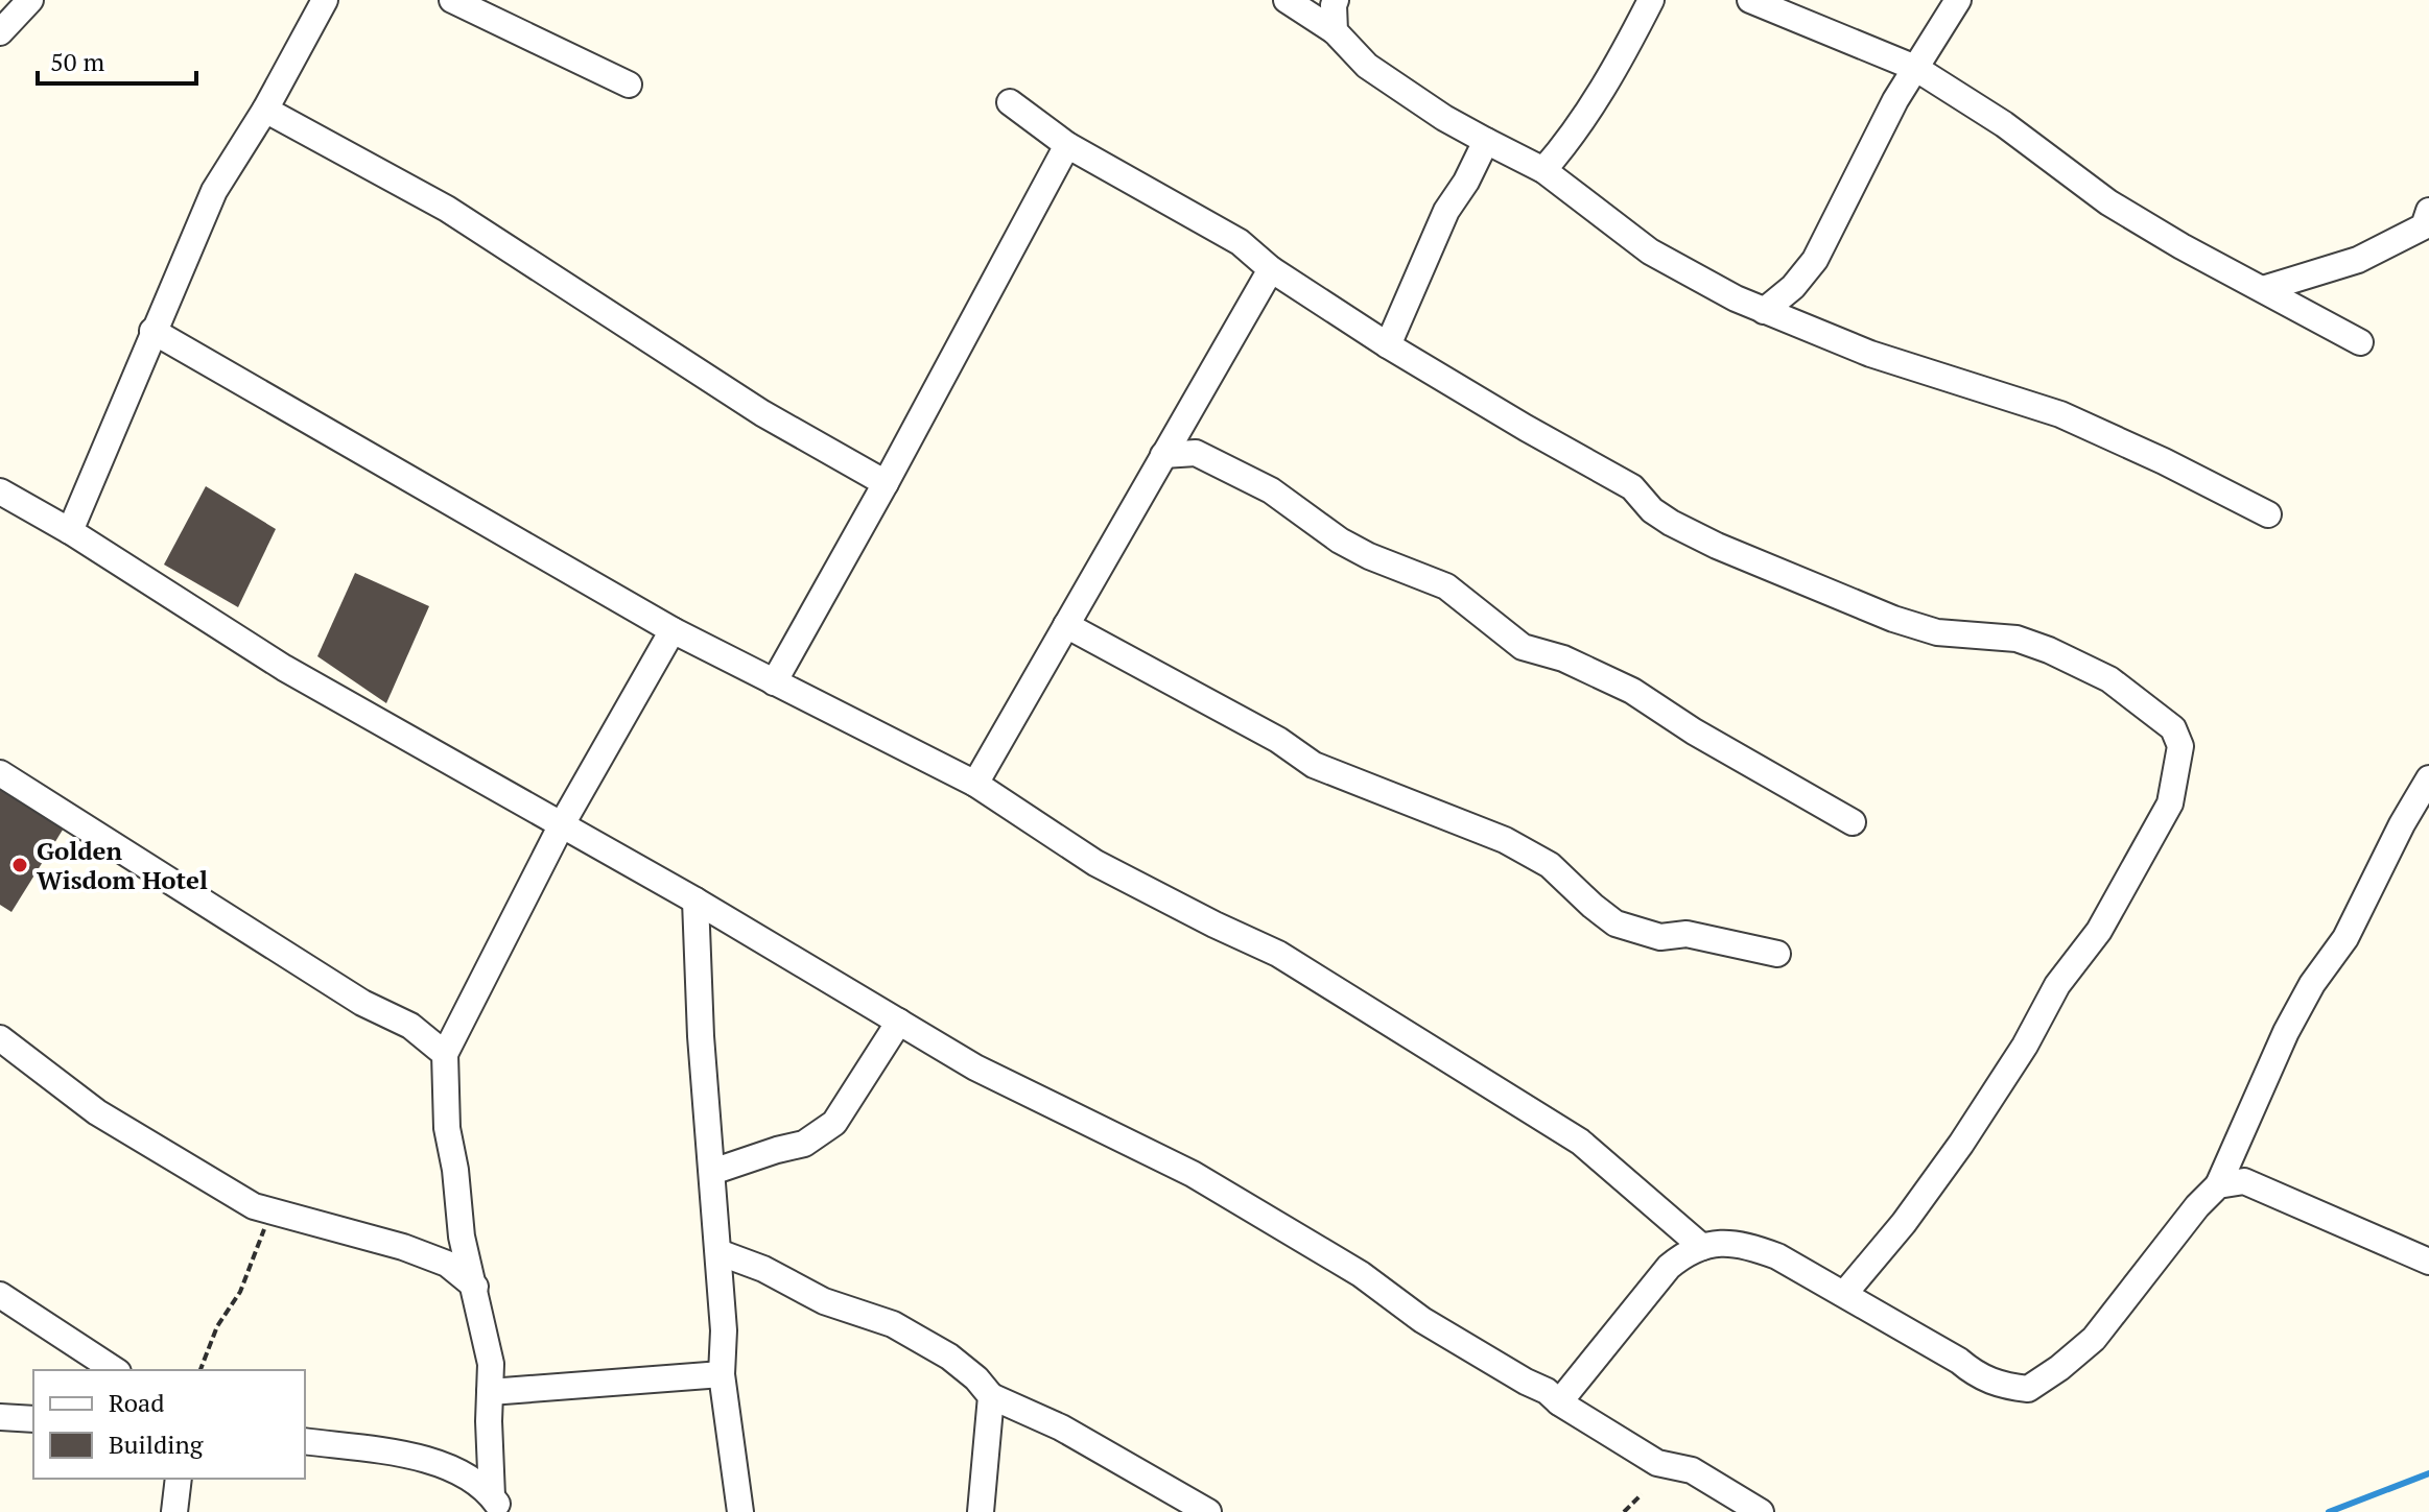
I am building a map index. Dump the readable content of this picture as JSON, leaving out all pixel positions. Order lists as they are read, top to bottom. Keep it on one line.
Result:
{"places":["Golden Wisdom Hotel"],"legend":["Road","Building"],"scale_bar":"50 m"}
